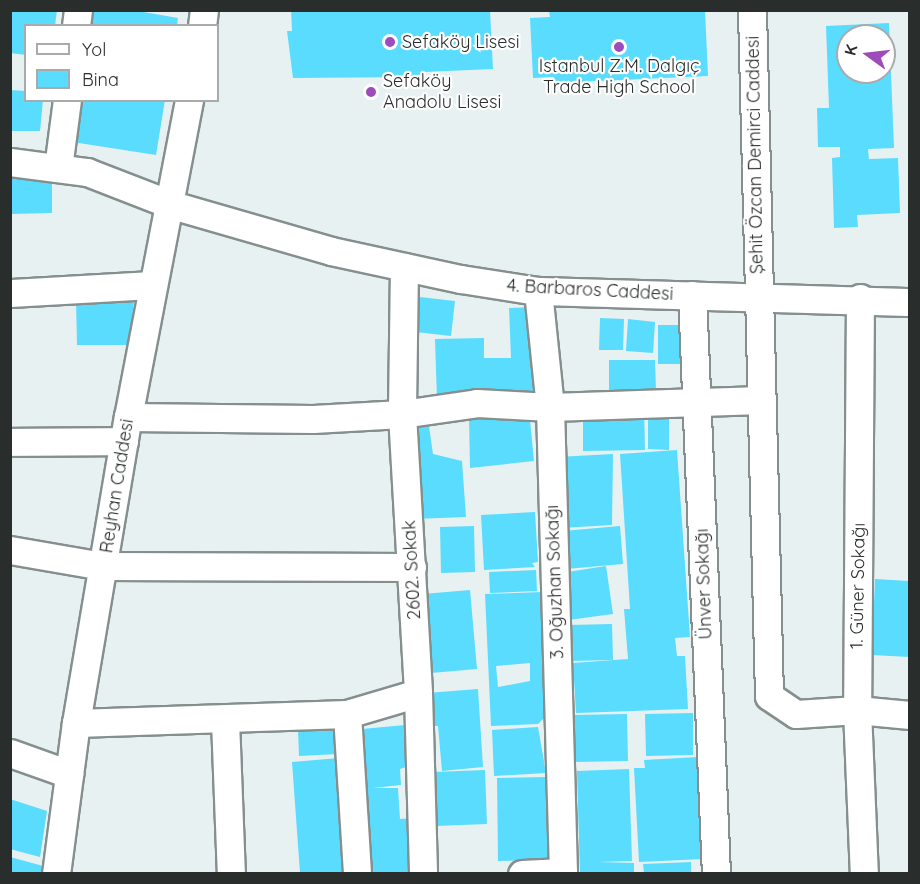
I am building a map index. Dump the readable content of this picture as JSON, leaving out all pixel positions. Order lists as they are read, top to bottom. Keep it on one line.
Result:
{"streets":{"street":["Şehit Özcan Demirci Caddesi","4. Barbaros Caddesi","Reyhan Caddesi","2602. Sokak","3. Oğuzhan Sokağı","Ünver Sokağı","1. Güner Sokağı"]},"crossings":[["Şehit Özcan Demirci Caddesi","4. Barbaros Caddesi"],["Şehit Özcan Demirci Caddesi","1. Güner Sokağı"],["4. Barbaros Caddesi","Reyhan Caddesi"],["4. Barbaros Caddesi","2602. Sokak"],["4. Barbaros Caddesi","3. Oğuzhan Sokağı"],["4. Barbaros Caddesi","Ünver Sokağı"],["4. Barbaros Caddesi","1. Güner Sokağı"]],"places":["Sefaköy Lisesi","Istanbul Z.M. Dalgıç Trade High School","Sefaköy Anadolu Lisesi"],"legend":["Yol","Bina"],"north":"left"}
